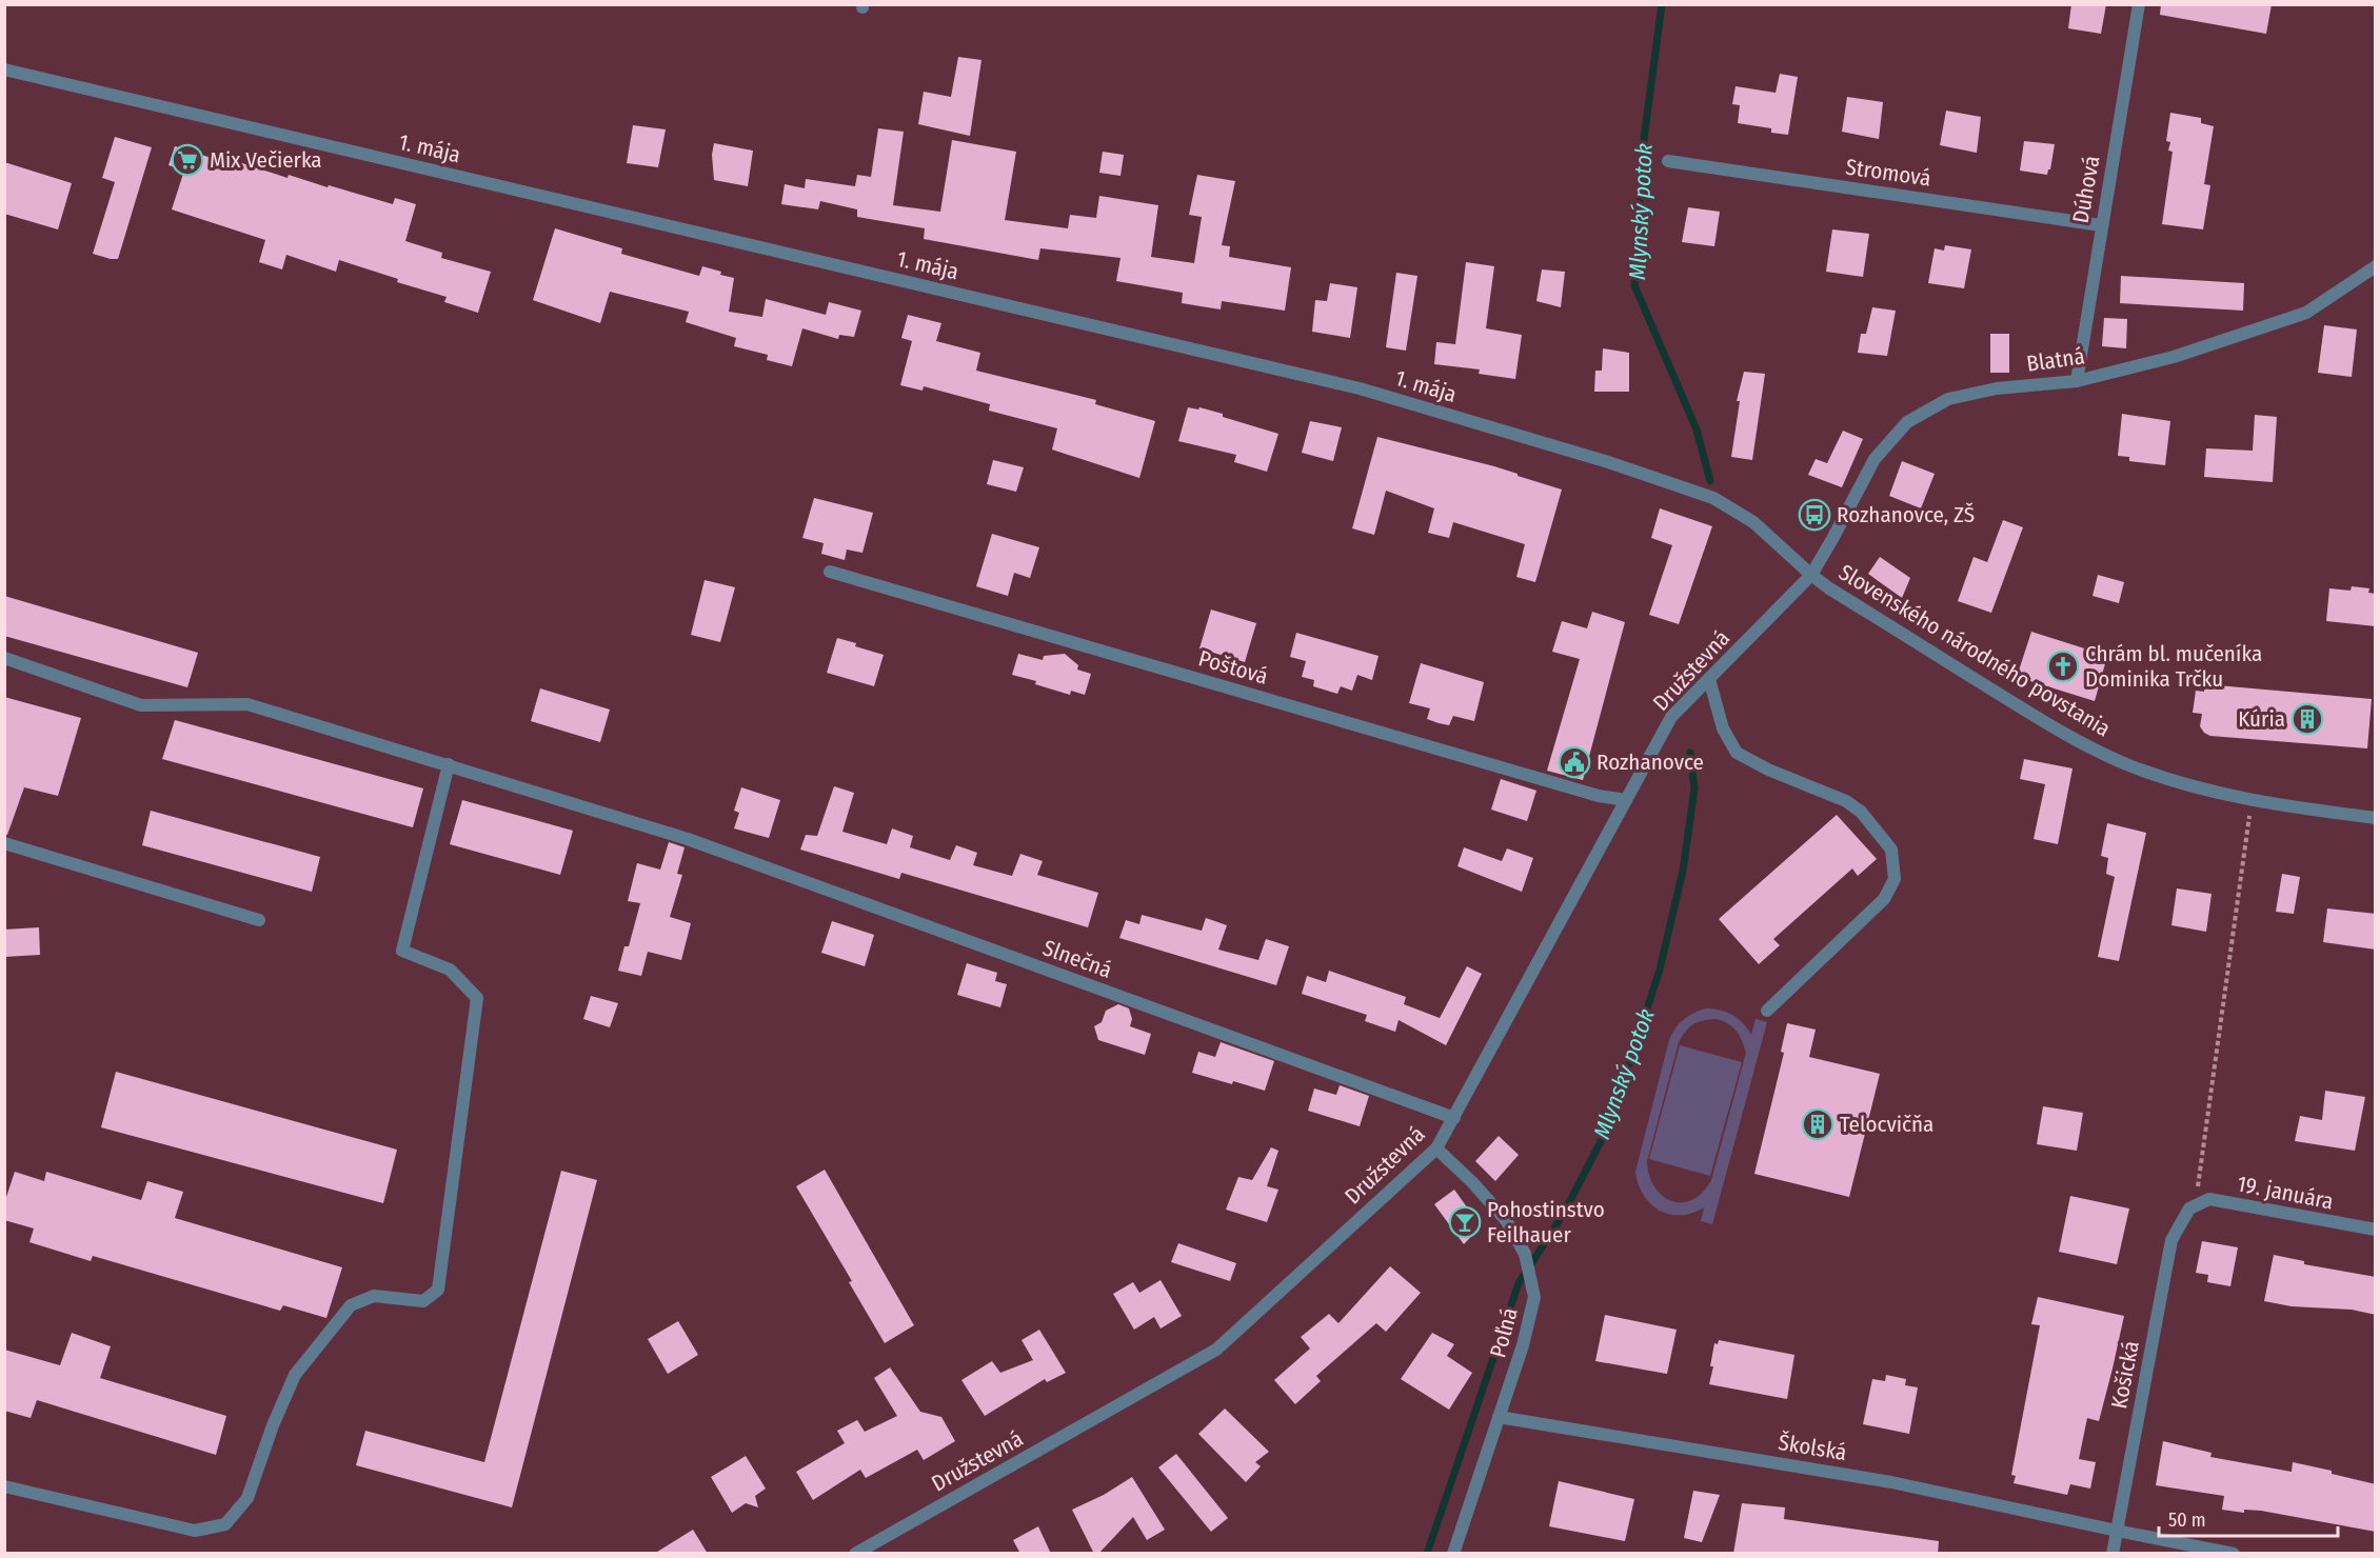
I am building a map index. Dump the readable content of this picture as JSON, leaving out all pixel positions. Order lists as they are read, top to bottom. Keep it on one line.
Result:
{"streets":{"street":["1. mája","Stromová","Dúhová","Blatná","Slovenského národného povstania","Poštová","Družstevná","Slnečná","19. januára","Poľná","Košická","Školská"]},"crossings":[["1. mája","Blatná"],["1. mája","Slovenského národného povstania"],["1. mája","Družstevná"],["Stromová","Dúhová"],["Dúhová","Blatná"],["Blatná","Slovenského národného povstania"],["Blatná","Družstevná"],["Slovenského národného povstania","Družstevná"],["Poštová","Družstevná"],["Družstevná","Slnečná"],["Družstevná","Poľná"],["19. januára","Košická"],["Poľná","Školská"],["Košická","Školská"]],"water":["Mlynský potok"],"places":{"supermarket":["Mix Večierka"],"bus stop":["Rozhanovce, ZŠ"],"church":["Chrám bl. mučeníka Dominika Trčku"],"building":["Kúria","Telocvičňa"],"public building":["Rozhanovce"],"bar":["Pohostinstvo Feilhauer"]},"scale_bar":"50 m"}
